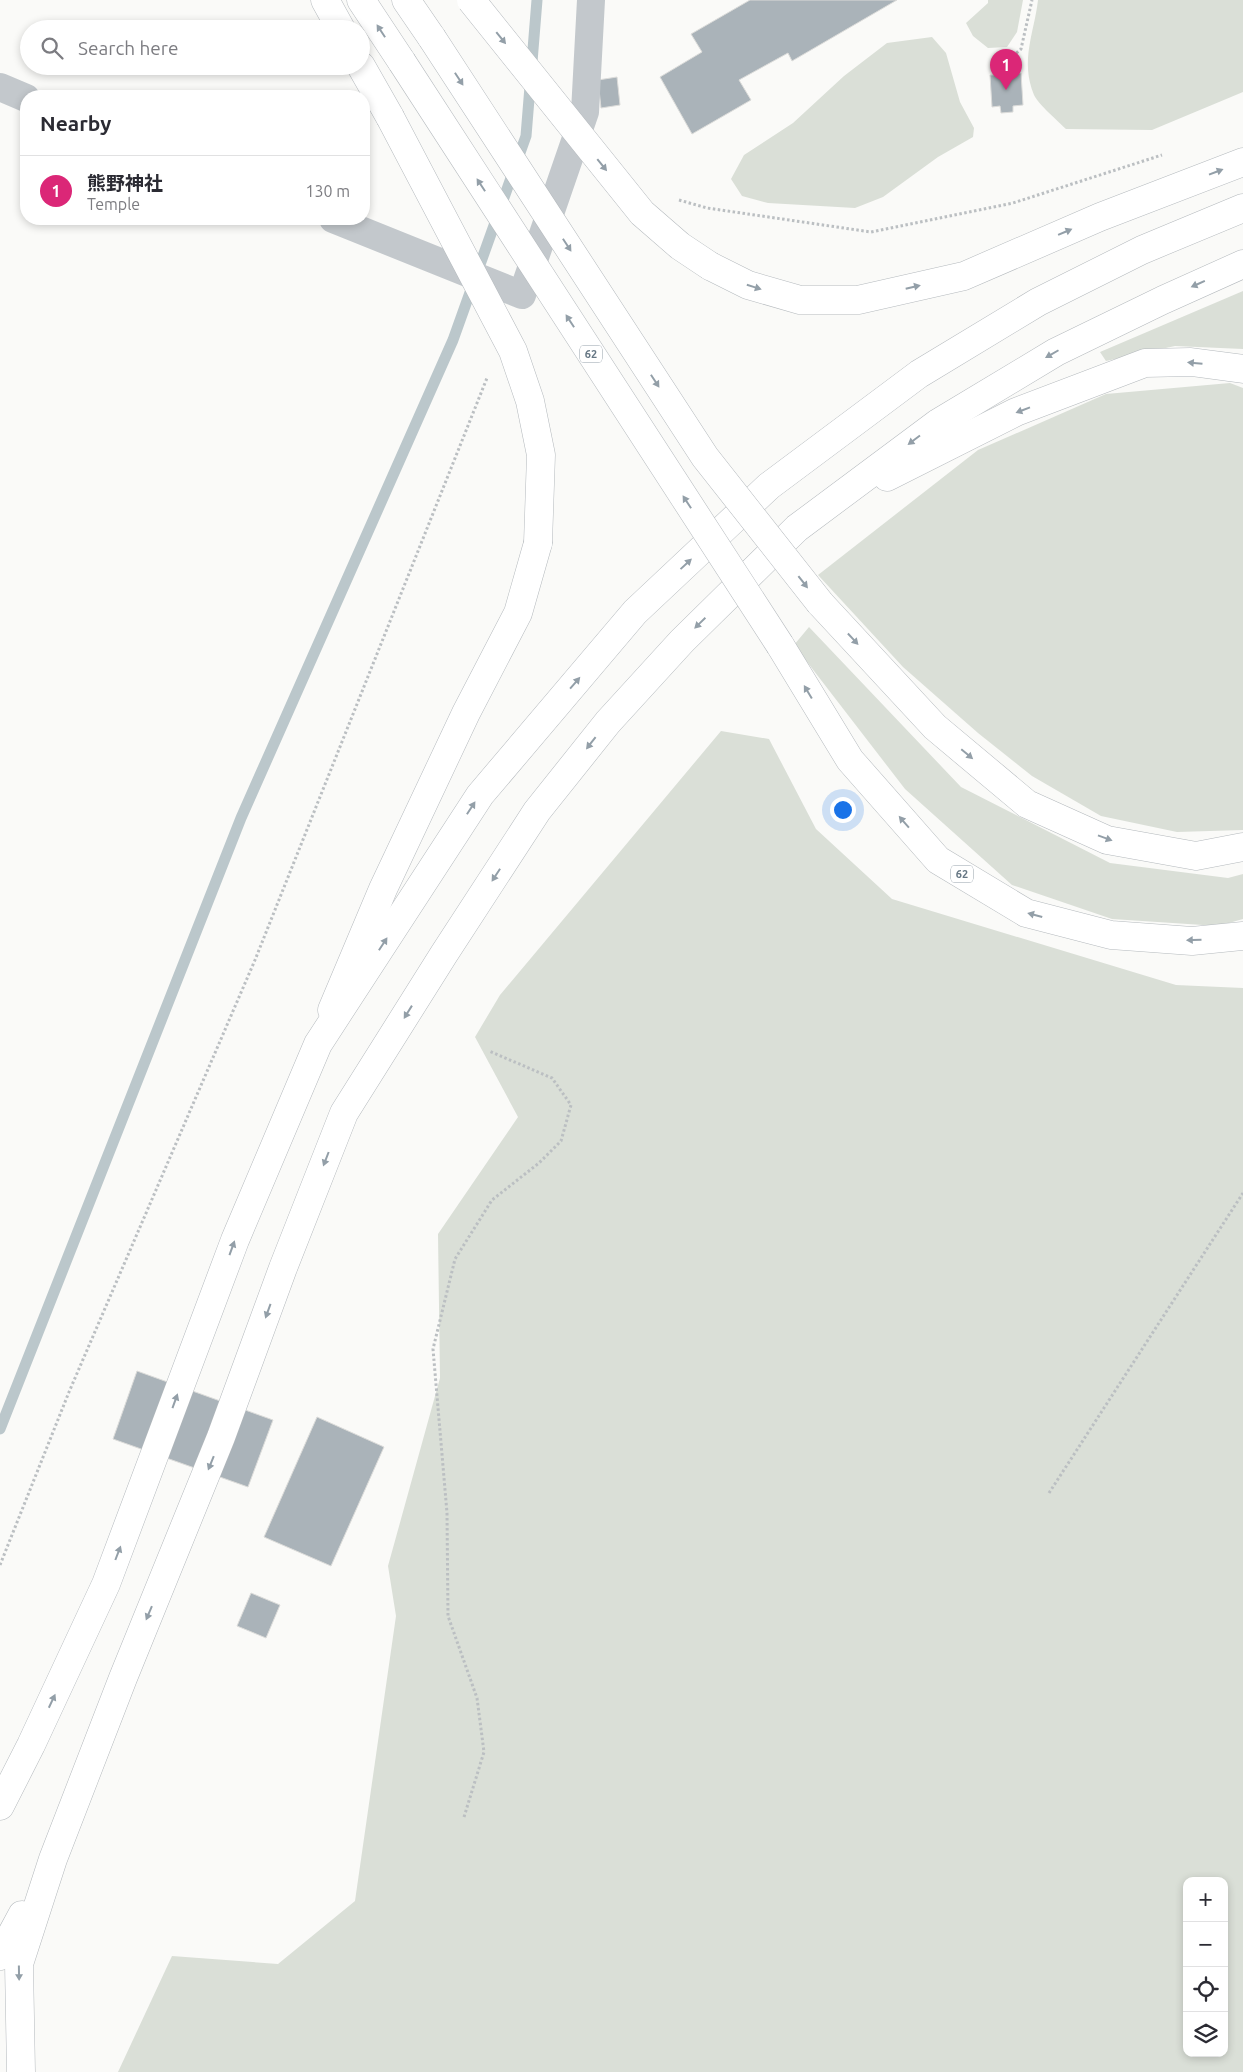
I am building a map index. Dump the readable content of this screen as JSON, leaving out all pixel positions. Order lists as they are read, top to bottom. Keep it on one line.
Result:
{"streets":{"main road":["62"]},"page":{"search":"Search here","pins":"1","heading":"Nearby","list":[{"mark":"1","name":"熊野神社","note":"Temple","value":"130 m"}],"map_buttons":["+","−"]}}
